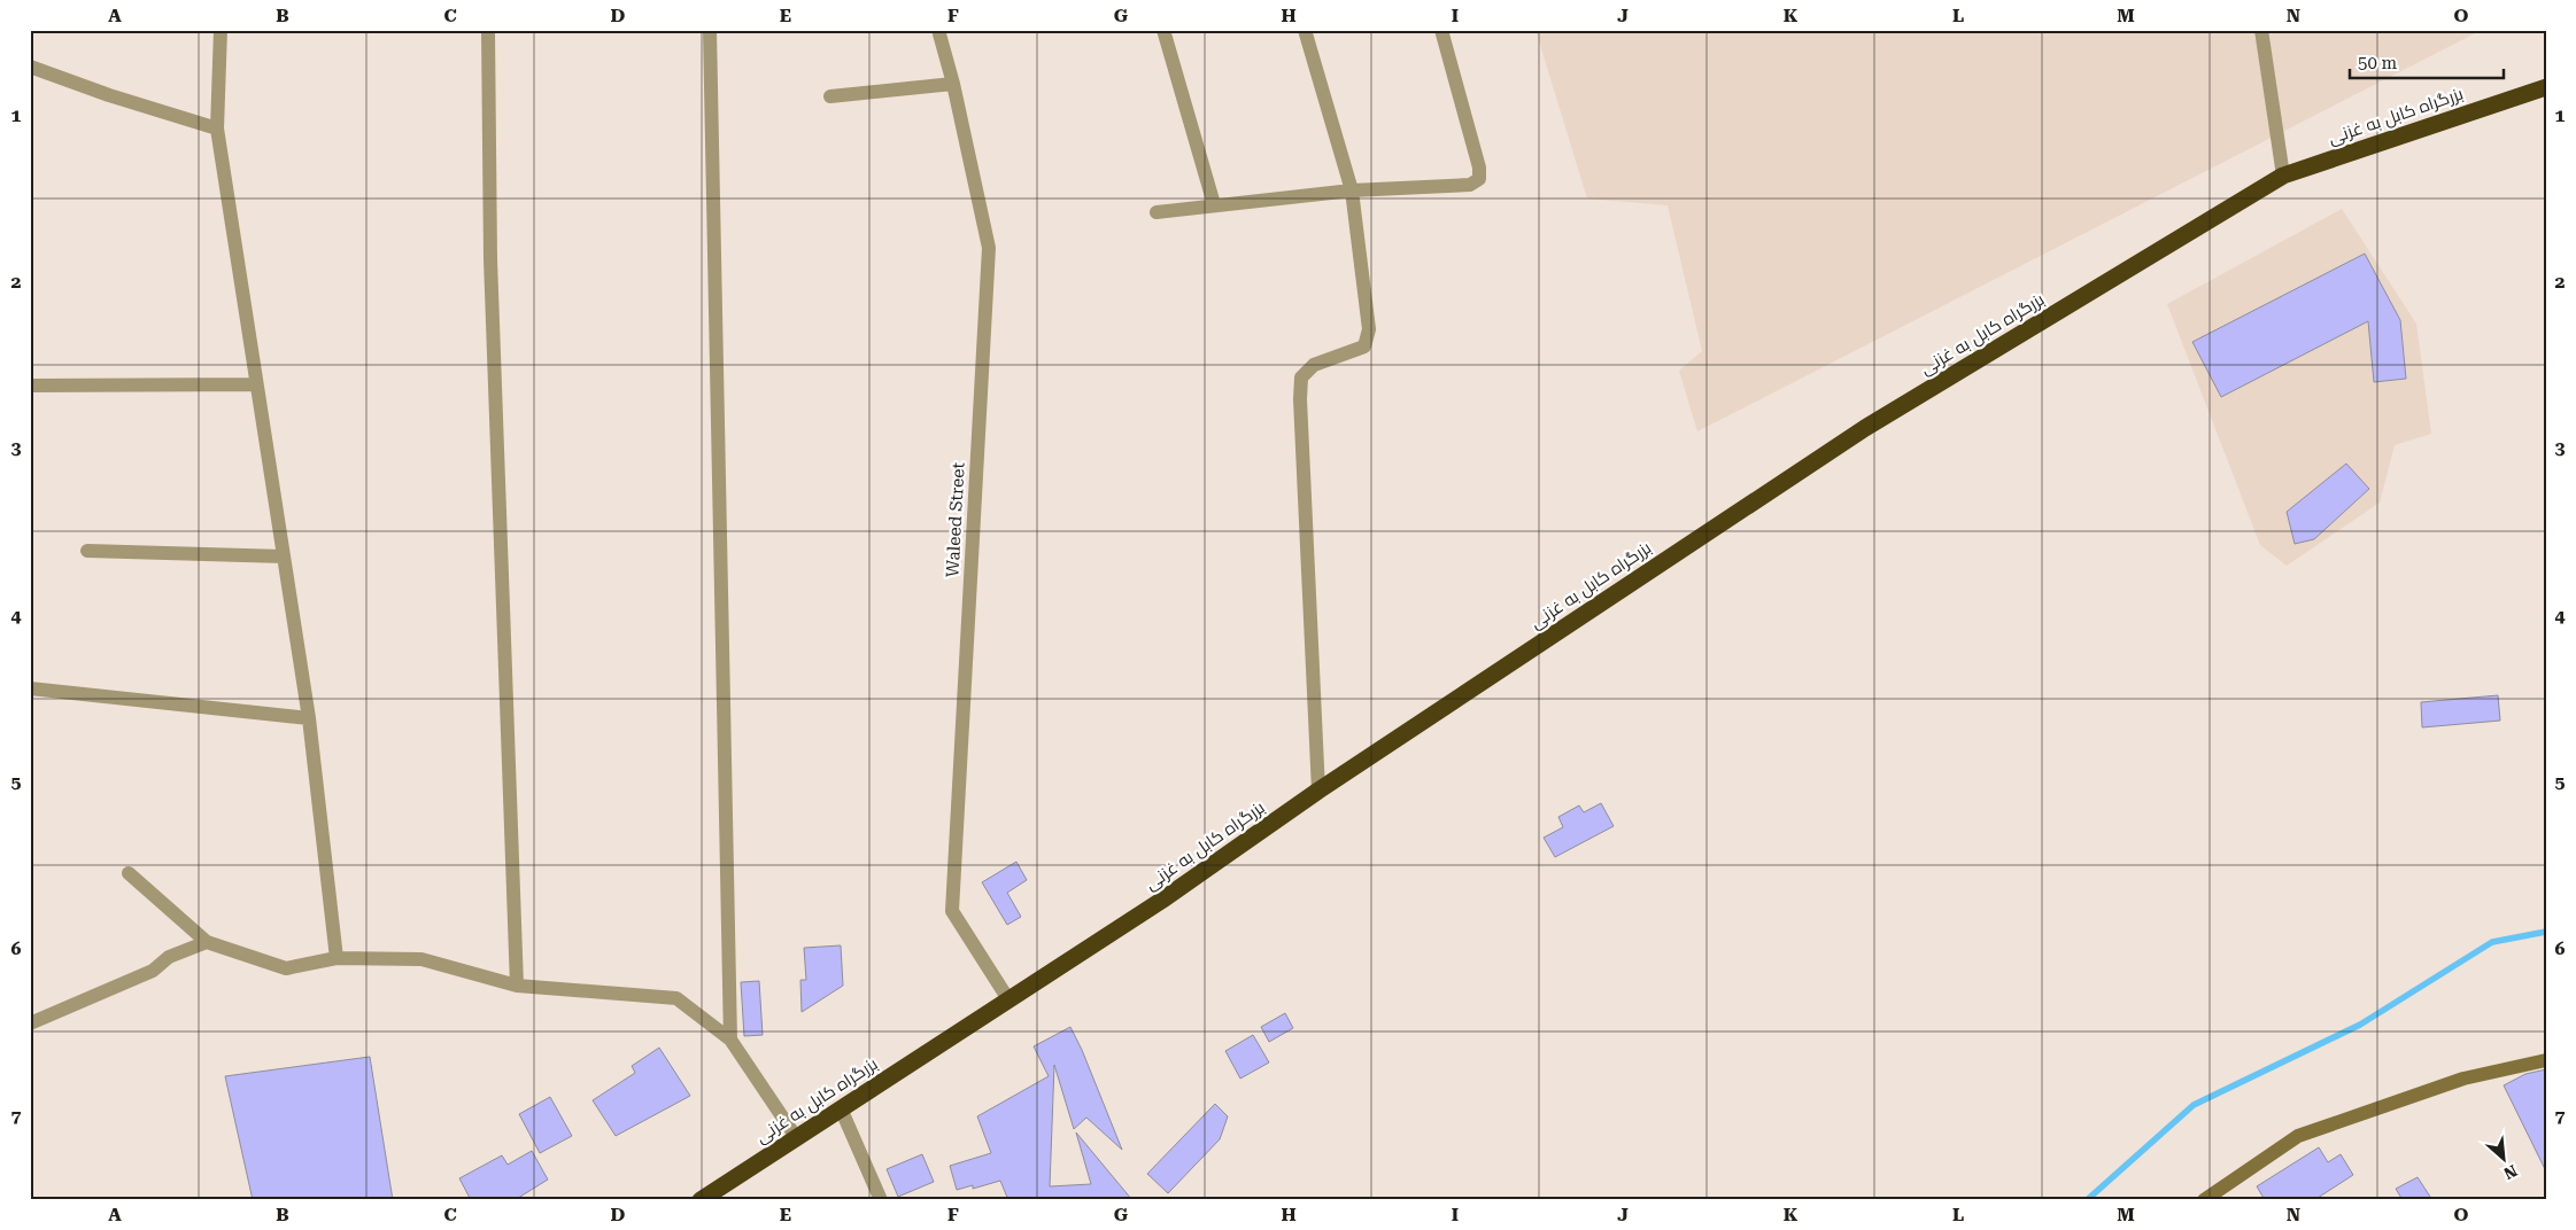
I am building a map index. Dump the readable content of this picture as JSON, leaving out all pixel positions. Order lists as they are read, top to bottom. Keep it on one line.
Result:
{"streets":{"highway":["بزرگراه کابل به غزنی"],"street":["Waleed Street"]},"crossings":[["بزرگراه کابل به غزنی","Waleed Street"]],"scale_bar":"50 m","north":"bottom right","grid":{"columns":["A","B","C","D","E","F","G","H","I","J","K","L","M","N","O"],"rows":["1","2","3","4","5","6","7"]}}
